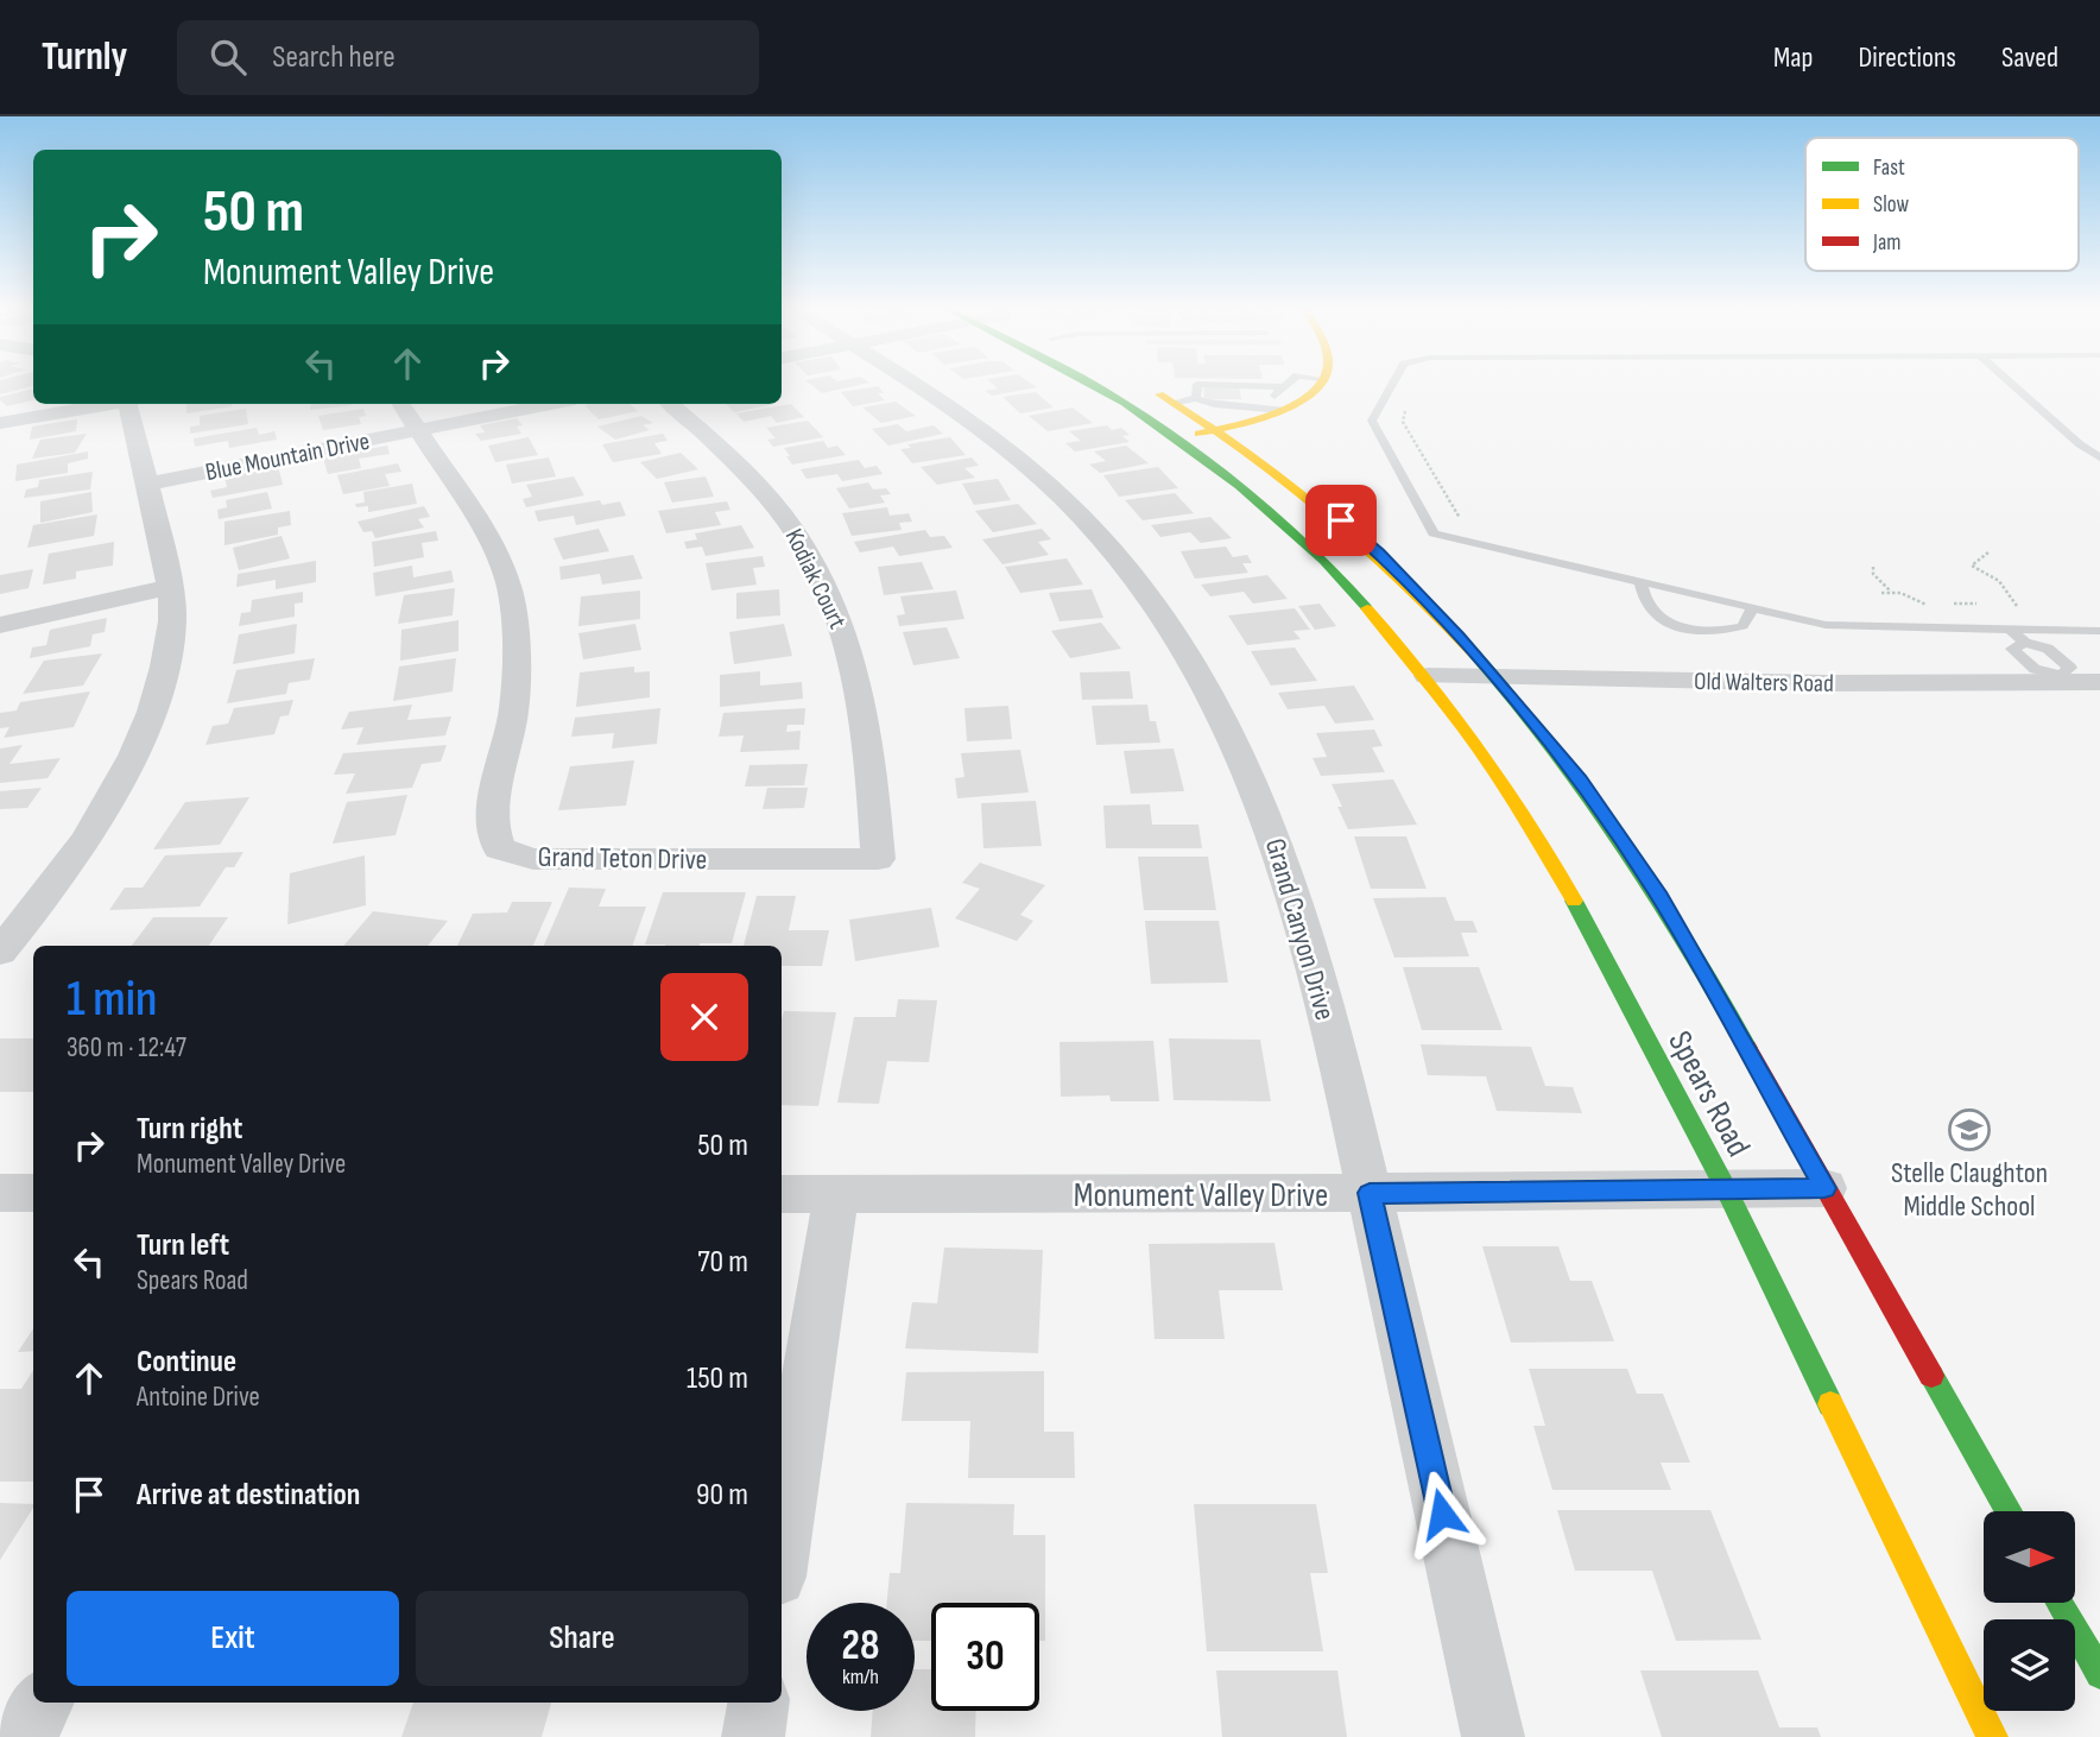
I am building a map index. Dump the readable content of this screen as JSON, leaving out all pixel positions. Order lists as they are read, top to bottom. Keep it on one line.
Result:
{"streets":{"main road":["Spears Road"],"street":["Blue Mountain Drive","Kodiak Court","Old Walters Road","Grand Teton Drive","Grand Canyon Drive","Monument Valley Drive"]},"crossings":[["Blue Mountain Drive","Grand Teton Drive"],["Kodiak Court","Grand Teton Drive"],["Old Walters Road","Spears Road"],["Grand Canyon Drive","Monument Valley Drive"],["Spears Road","Monument Valley Drive"]],"places":{"school or university":["Stelle Claughton Middle School"]},"legend":["Fast","Slow","Jam"],"north":"right","page":{"header":"Turnly","search":"Search here","nav":["Map","Directions","Saved"],"turn":["50 m","Monument Valley Drive"],"heading":["1 min","360 m · 12:47"],"list":[{"name":"Turn right","note":"Monument Valley Drive","value":"50 m"},{"name":"Turn left","note":"Spears Road","value":"70 m"},{"name":"Continue","note":"Antoine Drive","value":"150 m"},{"name":"Arrive at destination","value":"90 m"}],"buttons":["Exit","Share"],"speed":"28 km/h","limit":"30"}}
